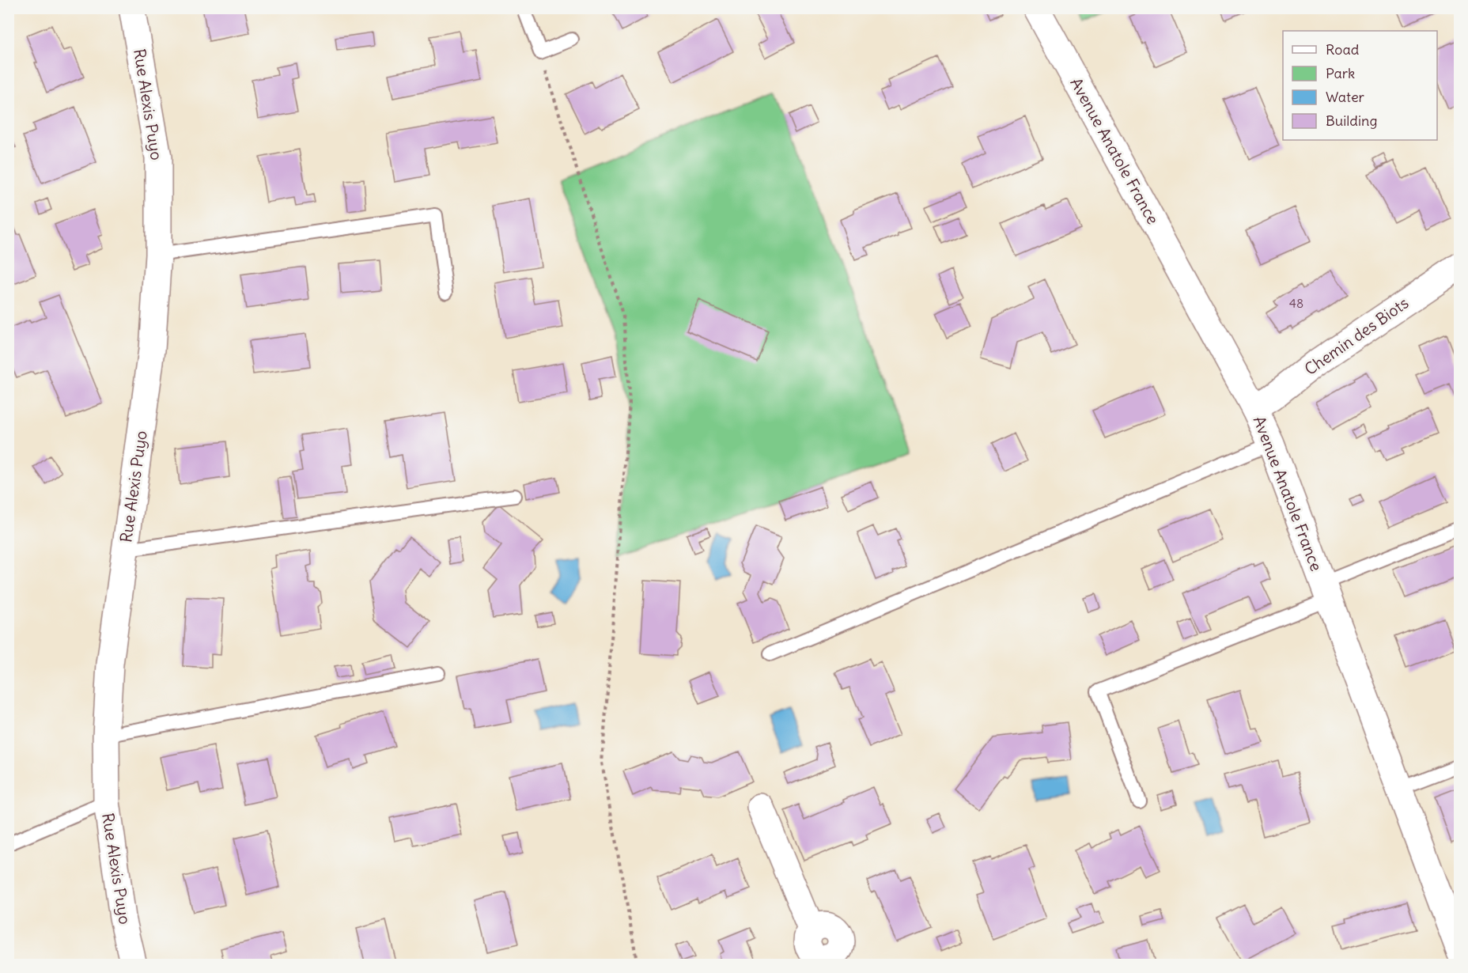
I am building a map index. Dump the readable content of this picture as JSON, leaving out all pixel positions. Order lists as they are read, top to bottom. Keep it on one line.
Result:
{"streets":{"street":["Rue Alexis Puyo","Avenue Anatole France","Chemin des Biots"]},"crossings":[["Avenue Anatole France","Chemin des Biots"]],"house_numbers":["48"],"legend":["Road","Park","Water","Building"]}
